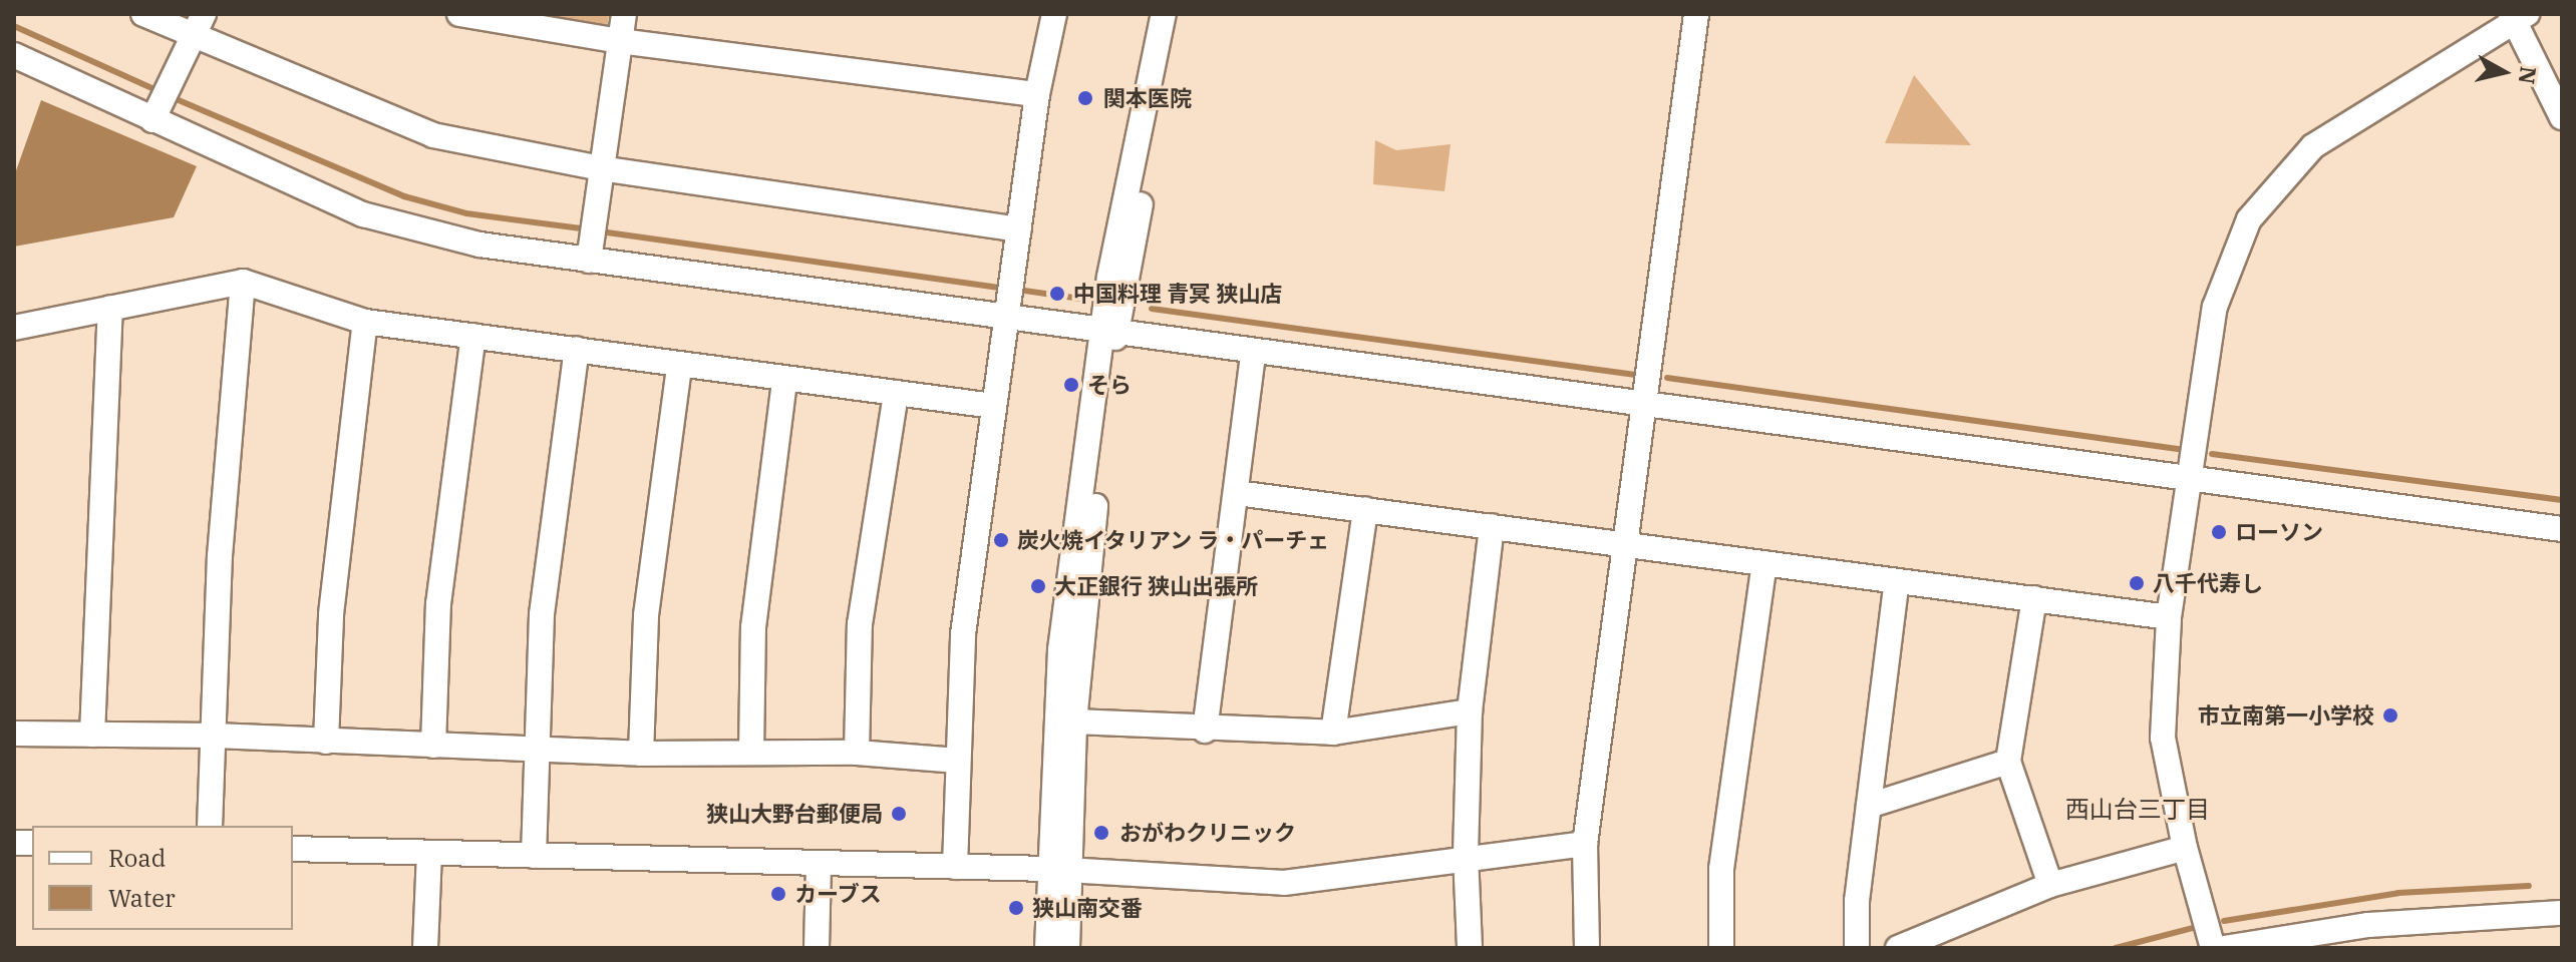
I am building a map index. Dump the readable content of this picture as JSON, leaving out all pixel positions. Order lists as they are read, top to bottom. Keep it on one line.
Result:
{"districts":["西山台三丁目"],"places":["関本医院","中国料理 青冥 狭山店","そら","ローソン","炭火焼イタリアン ラ・パーチェ","八千代寿し","大正銀行 狭山出張所","市立南第一小学校","狭山大野台郵便局","おがわクリニック","カーブス","狭山南交番"],"legend":["Road","Water"],"north":"right"}
